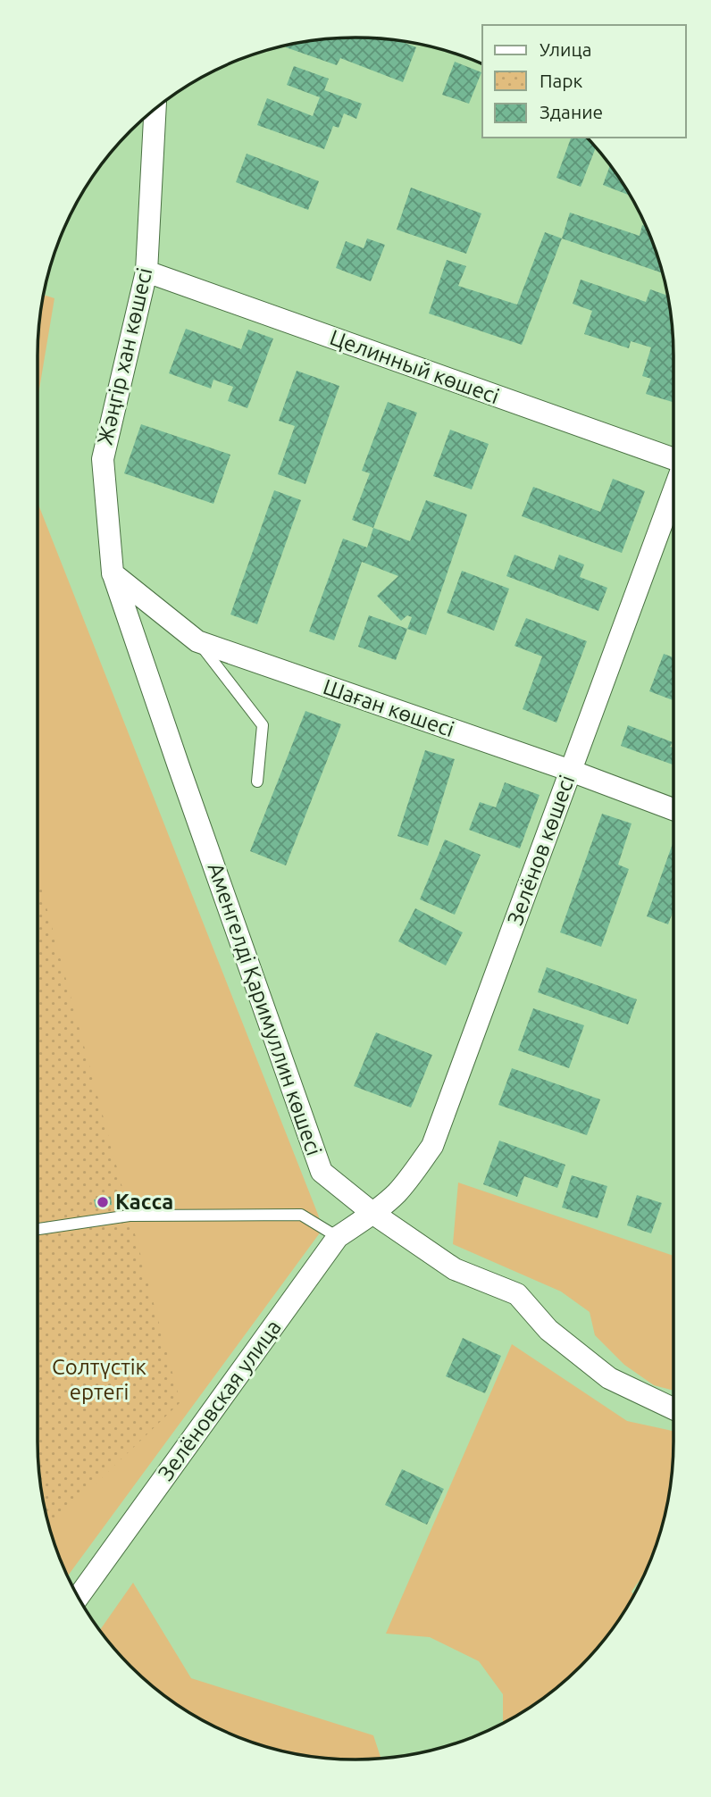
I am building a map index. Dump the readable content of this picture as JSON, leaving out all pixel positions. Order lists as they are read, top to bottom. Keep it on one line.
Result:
{"streets":{"street":["Жәңгір хан көшесі","Целинный көшесі","Шаған көшесі","Зелёнов көшесі","Аменгелді Қаримуллин көшесі","Зелёновская улица"]},"crossings":[["Жәңгір хан көшесі","Целинный көшесі"],["Жәңгір хан көшесі","Шаған көшесі"],["Жәңгір хан көшесі","Аменгелді Қаримуллин көшесі"],["Шаған көшесі","Зелёнов көшесі"],["Шаған көшесі","Аменгелді Қаримуллин көшесі"],["Зелёнов көшесі","Аменгелді Қаримуллин көшесі"],["Зелёнов көшесі","Зелёновская улица"],["Аменгелді Қаримуллин көшесі","Зелёновская улица"]],"parks":["Солтүстік ертегі"],"places":["Касса"],"legend":["Улица","Парк","Здание"]}
